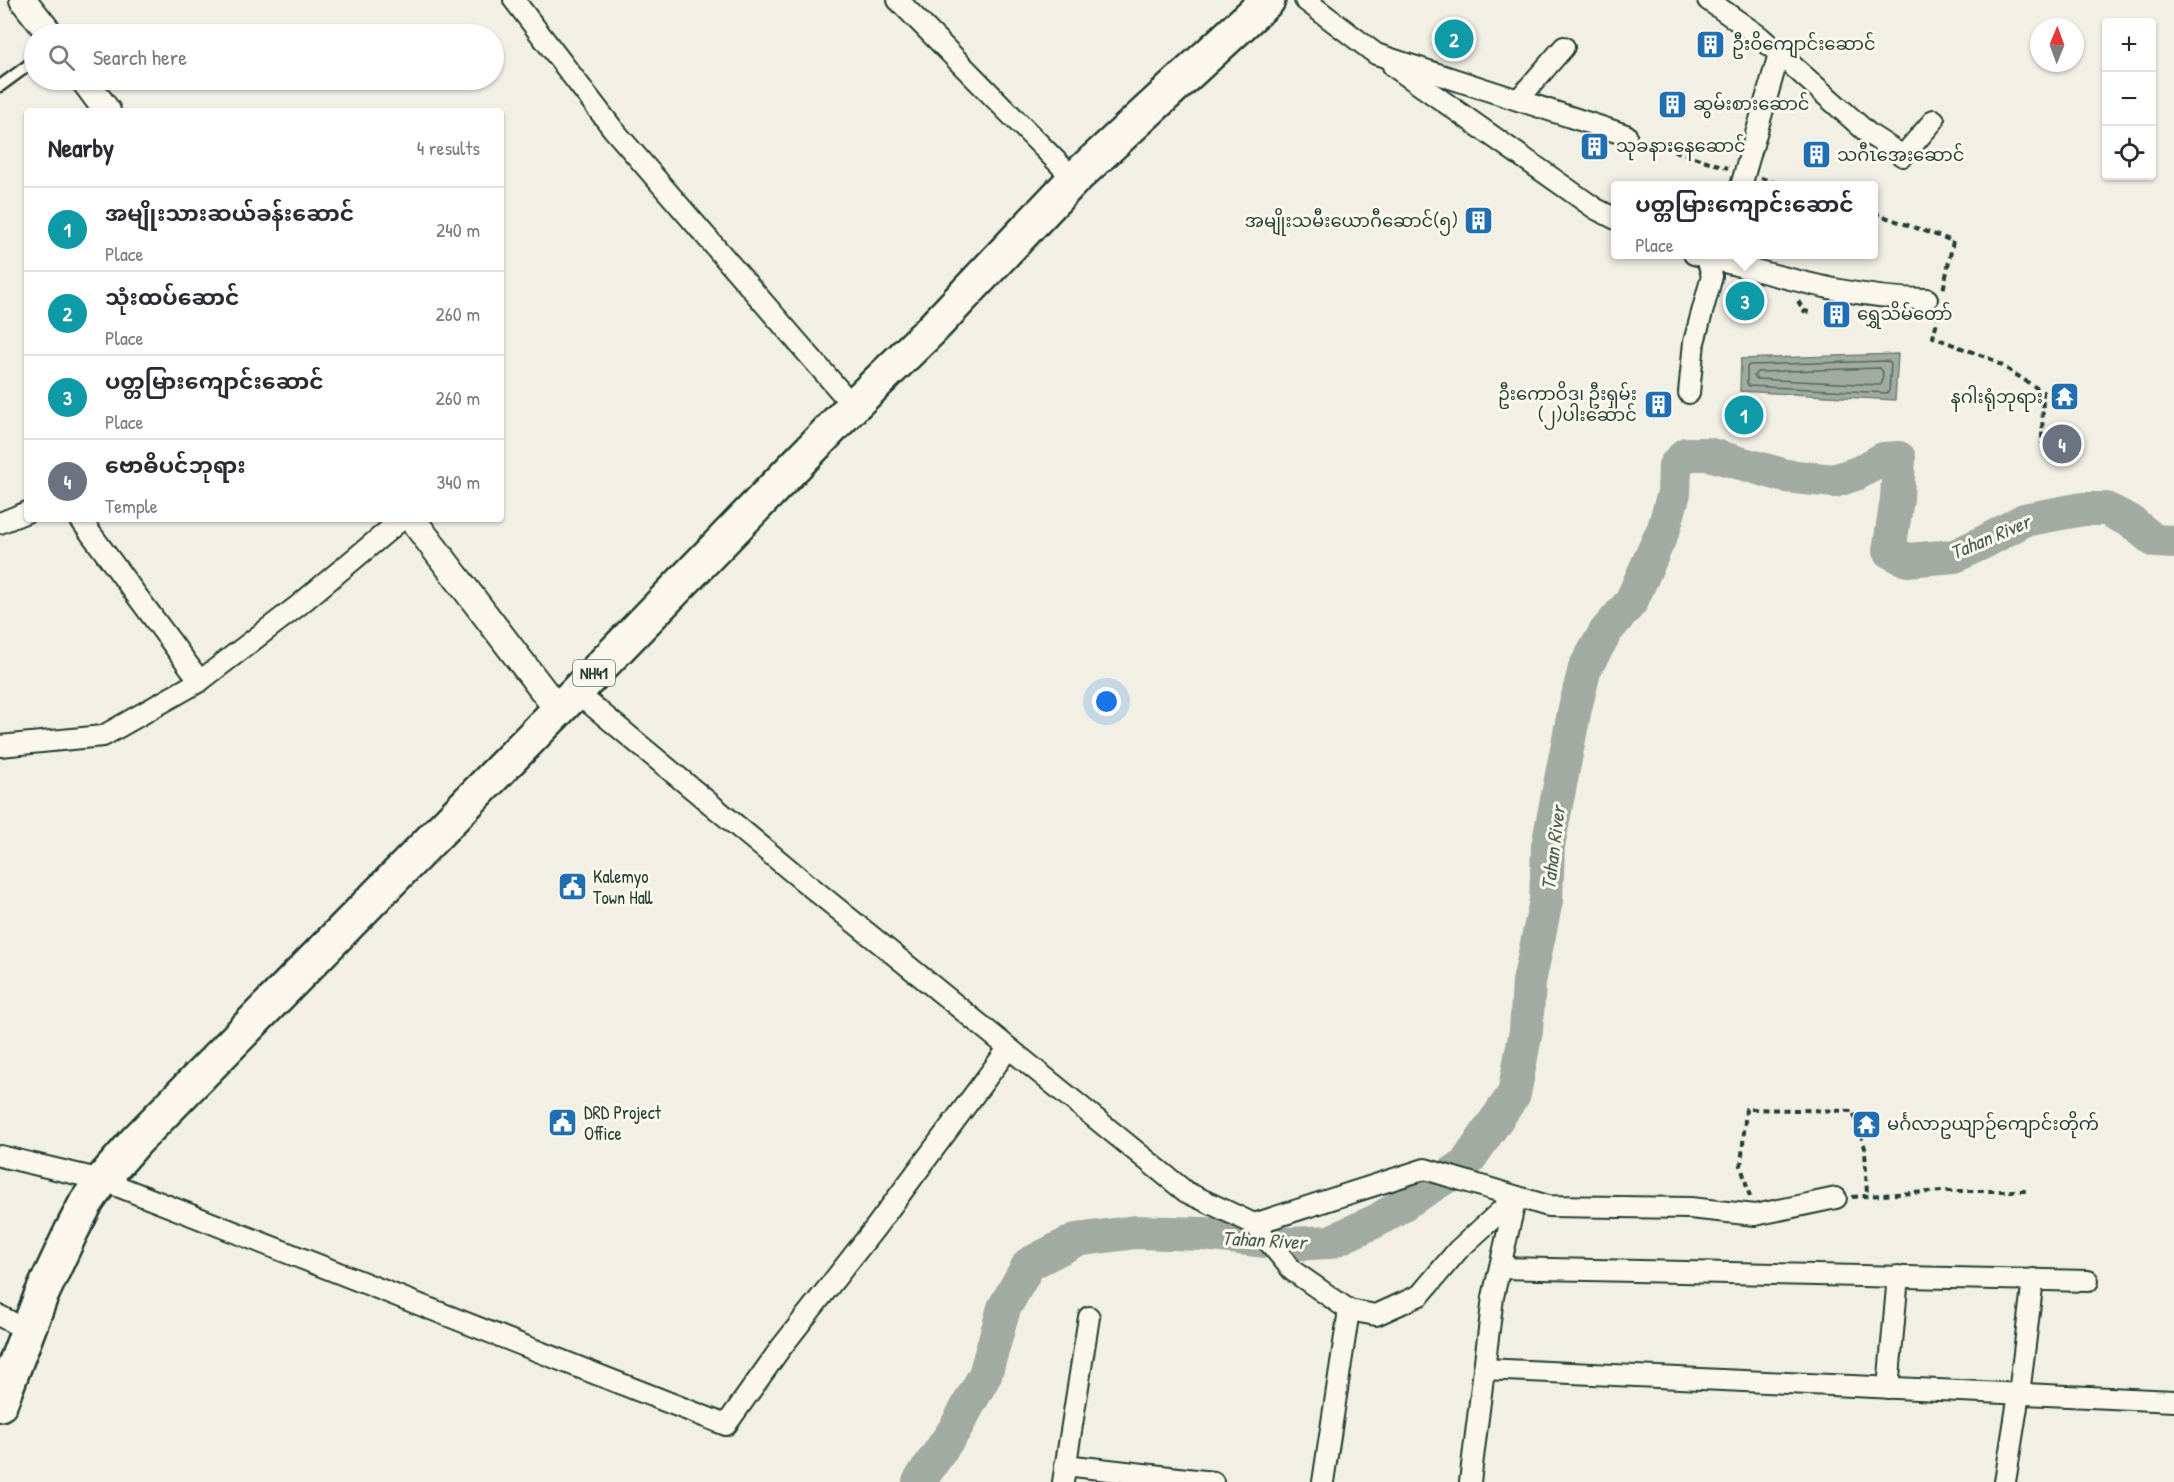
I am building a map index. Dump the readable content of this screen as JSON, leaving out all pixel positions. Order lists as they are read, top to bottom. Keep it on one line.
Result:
{"streets":{"highway":["NH41"]},"water":["Tahan River"],"places":{"building":["ဦးဝိကျောင်းဆောင်","ဆွမ်းစားဆောင်","သုခနားနေဆောင်","သဂီၤအေးဆောင်","အမျိုးသမီးယောဂီဆောင်(၅)","ရွှေသိမ်တော်","ဦးကောဝိဒ၊ ဦးရှမ်း (၂)ပါးဆောင်"],"temple":["နဂါးရုံဘုရား","မင်္ဂလာဥယျာဉ်ကျောင်းတိုက်"],"public building":["Kalemyo Town Hall","DRD Project Office"]},"north":"top","page":{"pins":["2","3","1","4"],"map_buttons":["+","−"],"search":"Search here","heading":["Nearby","4 results"],"popup":["ပတ္တမြားကျောင်းဆောင်","Place"],"list":[{"mark":"1","name":"အမျိုးသားဆယ်ခန်းဆောင်","note":"Place","value":"240 m"},{"mark":"2","name":"သုံးထပ်ဆောင်","note":"Place","value":"260 m"},{"mark":"3","name":"ပတ္တမြားကျောင်းဆောင်","note":"Place","value":"260 m"},{"mark":"4","name":"ဗောဓိပင်ဘုရား","note":"Temple","value":"340 m"}]}}
